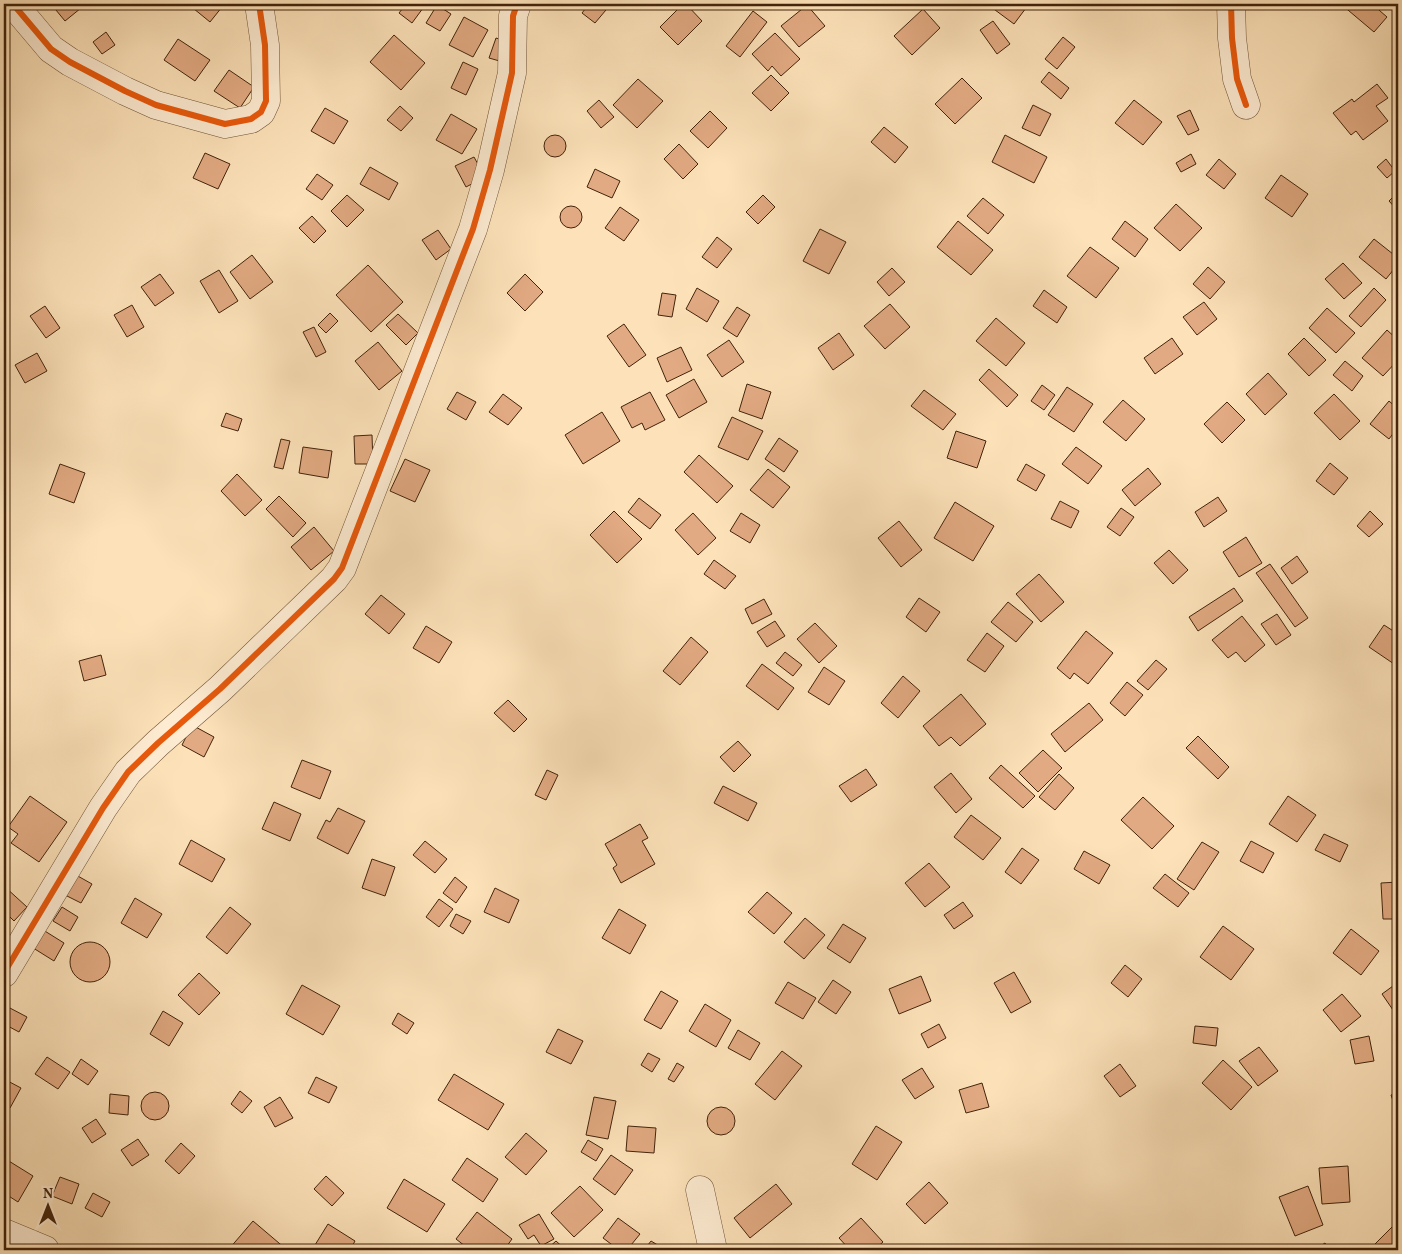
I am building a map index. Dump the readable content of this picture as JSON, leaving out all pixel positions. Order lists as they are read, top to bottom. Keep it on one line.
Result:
{"north":"top"}
